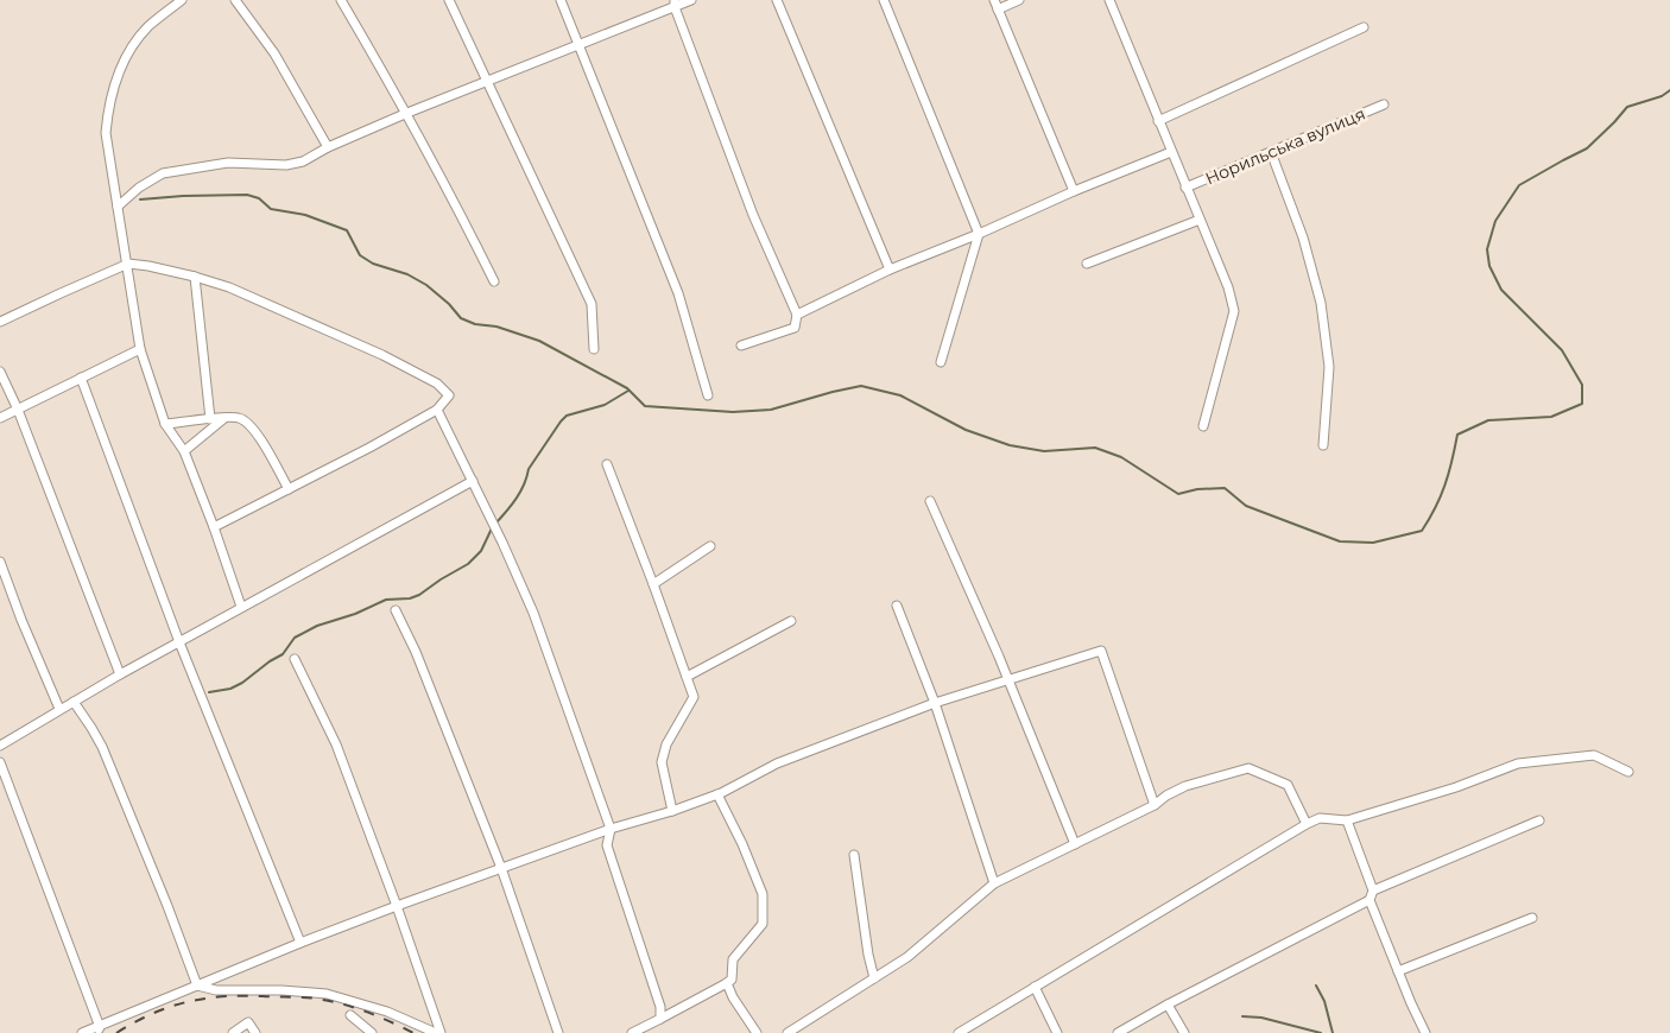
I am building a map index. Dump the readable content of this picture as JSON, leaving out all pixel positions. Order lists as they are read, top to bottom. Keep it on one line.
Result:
{"streets":{"street":["Норильська вулиця"]}}
